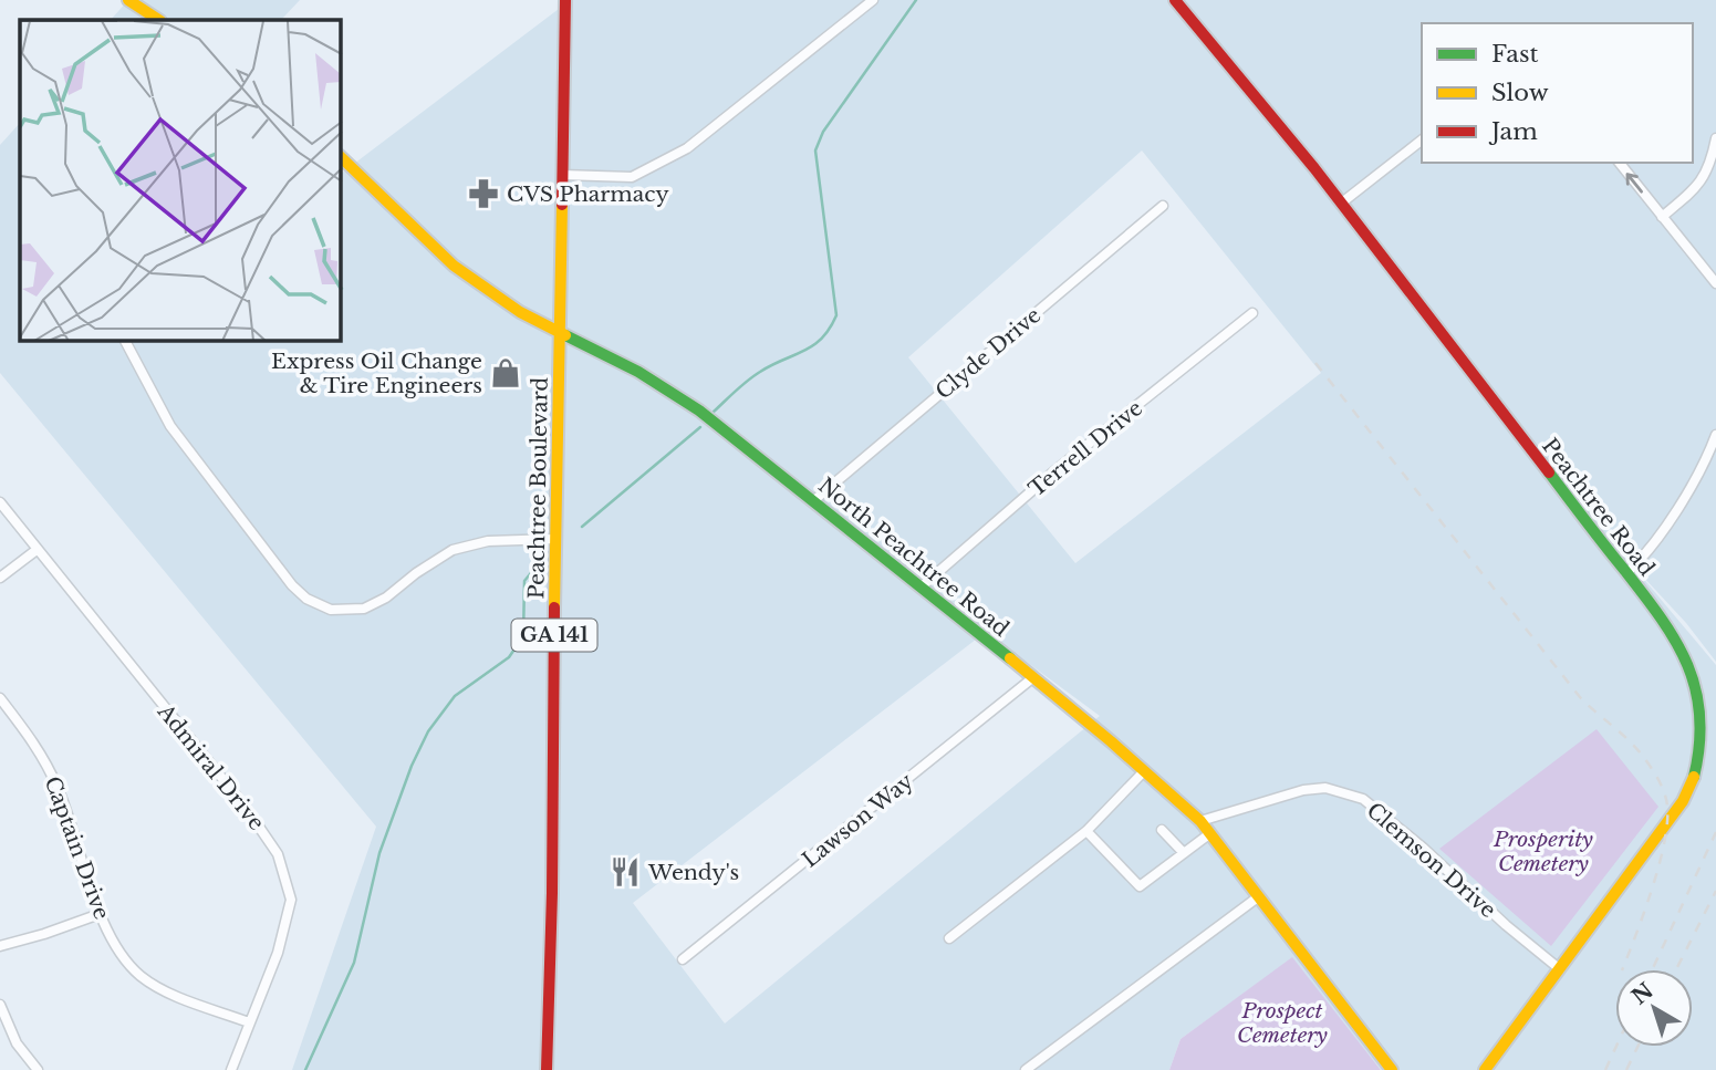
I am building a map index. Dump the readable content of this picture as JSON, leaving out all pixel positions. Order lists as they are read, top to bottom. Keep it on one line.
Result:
{"streets":{"main road":["Peachtree Boulevard","Peachtree Road","North Peachtree Road","GA 141"],"street":["Clyde Drive","Terrell Drive","Admiral Drive","Lawson Way","Captain Drive","Clemson Drive"]},"crossings":[["Clyde Drive","North Peachtree Road"],["Terrell Drive","North Peachtree Road"],["Peachtree Boulevard","North Peachtree Road"],["Peachtree Road","Clemson Drive"],["North Peachtree Road","Lawson Way"],["North Peachtree Road","Clemson Drive"],["Admiral Drive","Captain Drive"]],"parks":["Prosperity Cemetery","Prospect Cemetery"],"places":{"pharmacy":["CVS Pharmacy"],"shop":["Express Oil Change & Tire Engineers"],"restaurant":["Wendy's"]},"legend":["Fast","Slow","Jam"],"north":"top left"}
